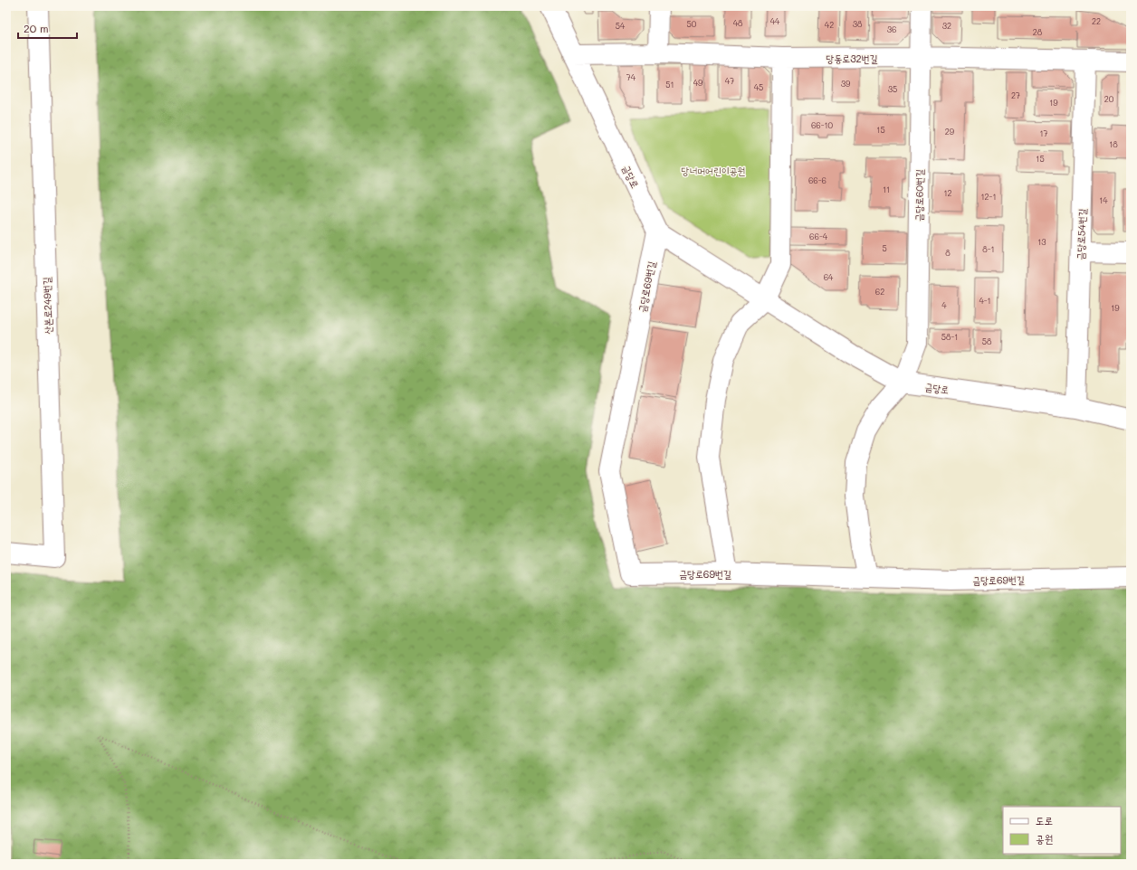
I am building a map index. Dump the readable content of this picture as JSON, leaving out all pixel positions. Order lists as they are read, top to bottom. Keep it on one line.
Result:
{"streets":{"street":["당동로32번길","금당로","금당로60번길","금당로54번길","금당로69번길","산본로249번길"]},"crossings":[["당동로32번길","금당로"],["당동로32번길","금당로60번길"],["당동로32번길","금당로54번길"],["금당로","금당로60번길"],["금당로","금당로54번길"],["금당로","금당로69번길"]],"parks":["당너머어린이공원"],"house_numbers":["44","22","48","50","38","42","54","32","36","28","74","47","49","39","51","45","35","27","20","19","66-10","15","29","17","18","15","66-6","11","12","12-1","14","66-4","13","5","8-1","8","64","62","4-1","4","19","58-1","58"],"legend":["도로","공원"],"scale_bar":"20 m"}
